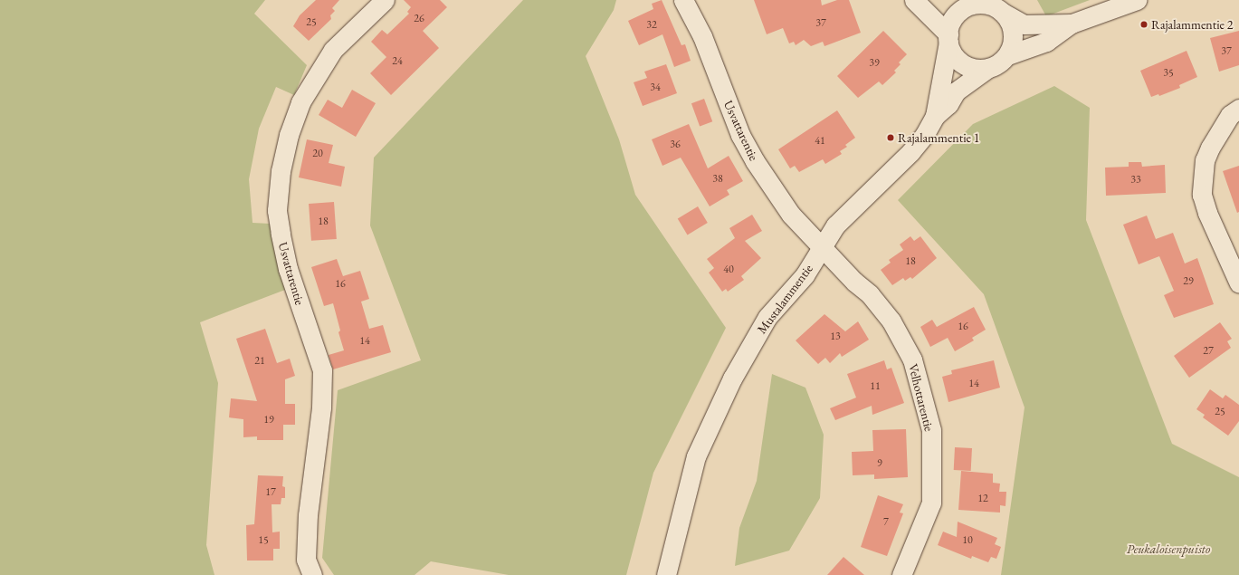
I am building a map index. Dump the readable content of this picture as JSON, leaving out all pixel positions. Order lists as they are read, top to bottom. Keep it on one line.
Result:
{"streets":{"street":["Usvattarentie","Mustalammentie","Velhottarentie"]},"crossings":[["Usvattarentie","Mustalammentie"],["Usvattarentie","Velhottarentie"],["Mustalammentie","Velhottarentie"]],"parks":["Peukaloisenpuisto"],"places":["Rajalammentie 2","Rajalammentie 1"],"house_numbers":["26","25","37","32","37","24","39","35","34","41","36","20","38","33","18","18","40","29","16","16","13","14","27","21","14","11","25","19","9","17","12","7","15","10"]}
